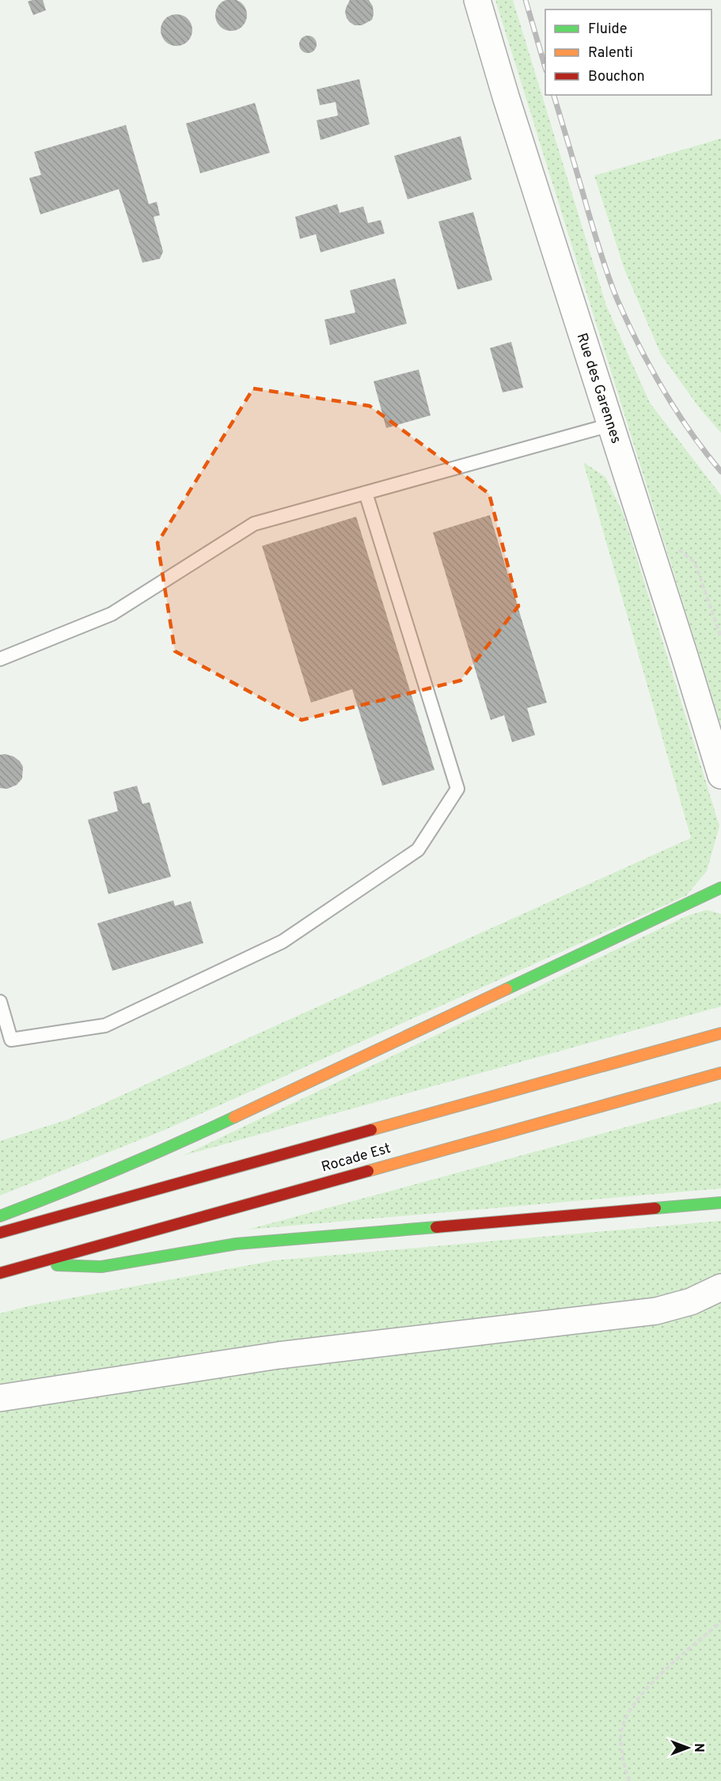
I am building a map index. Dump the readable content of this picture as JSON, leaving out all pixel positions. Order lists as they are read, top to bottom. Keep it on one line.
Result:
{"streets":{"highway":["Rocade Est"],"street":["Rue des Garennes"]},"legend":["Fluide","Ralenti","Bouchon"],"north":"right"}
